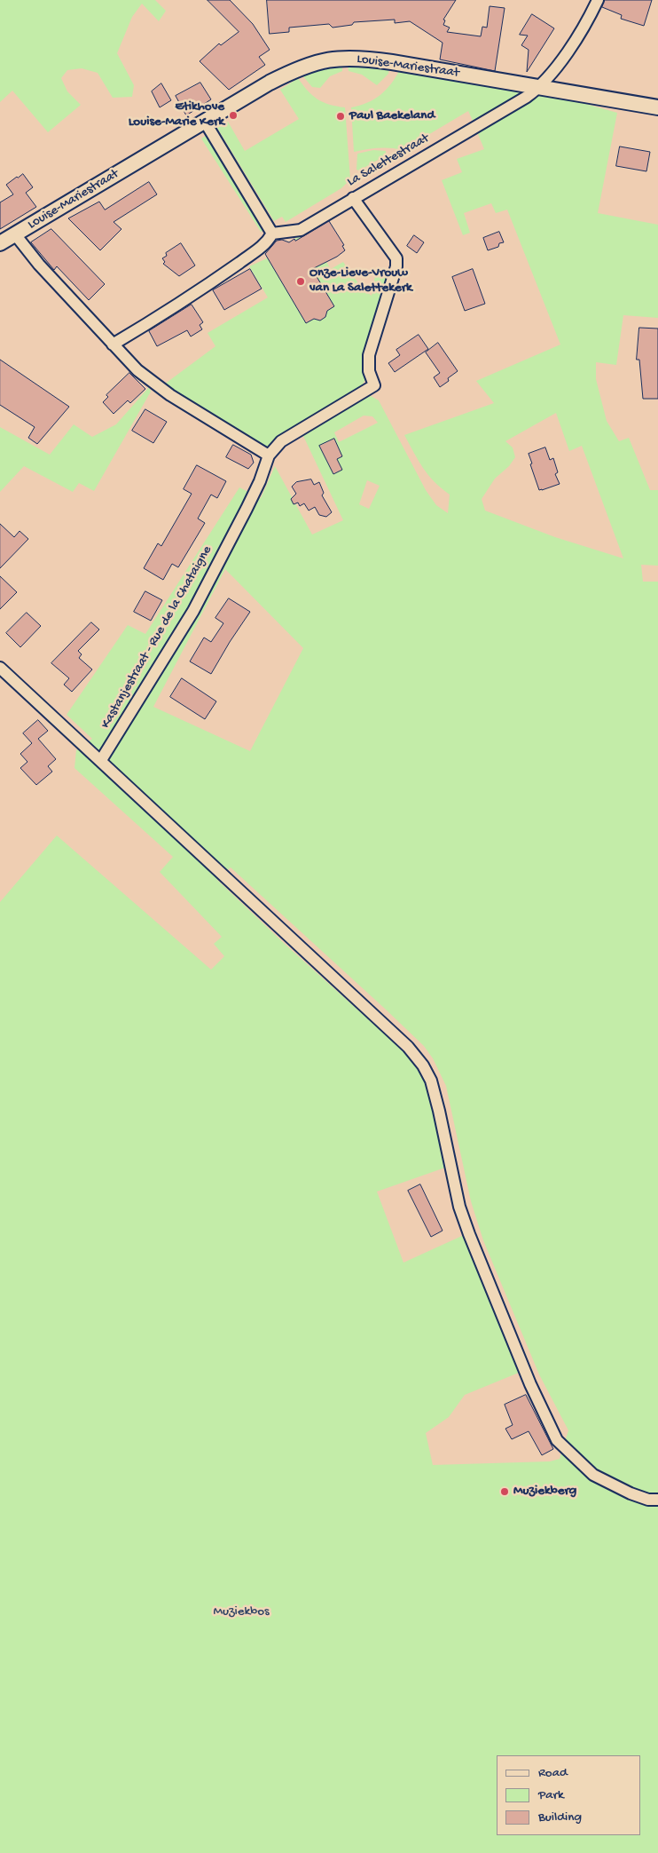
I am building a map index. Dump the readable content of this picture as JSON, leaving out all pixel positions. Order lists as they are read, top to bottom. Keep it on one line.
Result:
{"streets":{"main road":["Louise-Mariestraat"],"street":["La Salettestraat","Kastanjestraat - Rue de la Chataigne"]},"crossings":[["Louise-Mariestraat","La Salettestraat"],["La Salettestraat","Kastanjestraat - Rue de la Chataigne"]],"parks":["Muziekbos"],"places":["Etikhove Louise-Marie Kerk","Paul Baekeland","Onze-Lieve-Vrouw van La Salettekerk","Muziekberg"],"legend":["Road","Park","Building"]}
